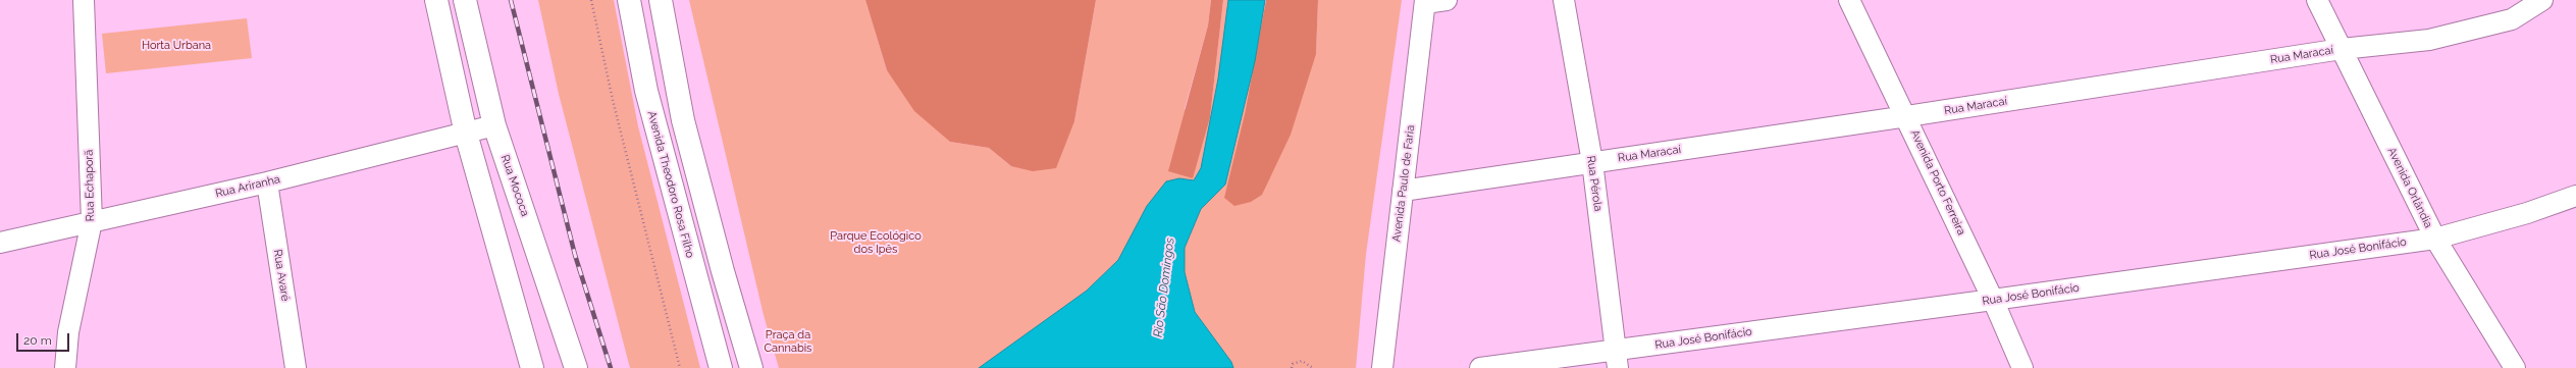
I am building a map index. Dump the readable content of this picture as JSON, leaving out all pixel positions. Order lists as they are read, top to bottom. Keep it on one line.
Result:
{"streets":{"main road":["Avenida Theodoro Rosa Filho","Rua Mococa"],"street":["Rua Maracaí","Avenida Porto Ferreira","Avenida Paulo de Faria","Rua Pérola","Rua Echaporã","Rua Ariranha","Avenida Orlândia","Rua José Bonifácio","Rua Avaré"]},"crossings":[["Rua Maracaí","Avenida Porto Ferreira"],["Rua Maracaí","Avenida Paulo de Faria"],["Rua Maracaí","Rua Pérola"],["Rua Maracaí","Avenida Orlândia"],["Avenida Porto Ferreira","Rua José Bonifácio"],["Rua Pérola","Rua José Bonifácio"],["Rua Echaporã","Rua Ariranha"],["Rua Mococa","Rua Ariranha"],["Rua Ariranha","Rua Avaré"],["Avenida Orlândia","Rua José Bonifácio"]],"water":["Rio São Domingos"],"parks":["Horta Urbana","Parque Ecológico dos Ipês","Praça da Cannabis"],"scale_bar":"20 m"}
